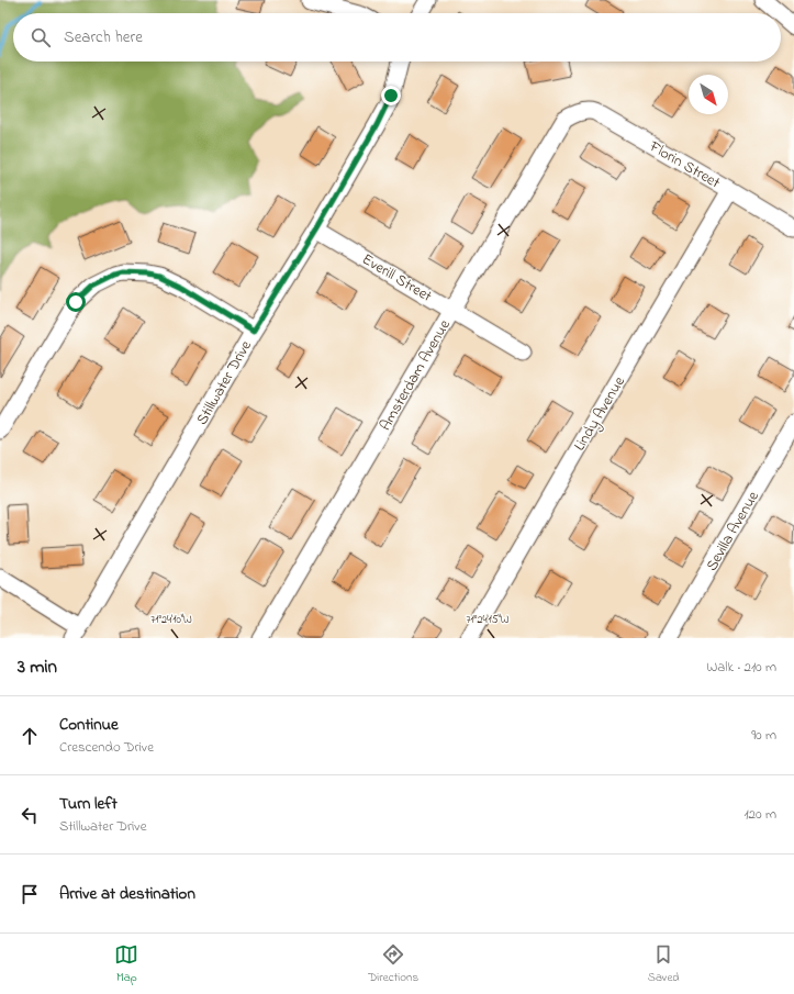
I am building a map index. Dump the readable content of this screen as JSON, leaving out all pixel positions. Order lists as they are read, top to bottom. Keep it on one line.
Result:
{"streets":{"street":["Florin Street","Everill Street","Amsterdam Avenue","Stillwater Drive","Lindy Avenue","Sevilla Avenue"]},"crossings":[["Florin Street","Amsterdam Avenue"],["Florin Street","Lindy Avenue"],["Everill Street","Amsterdam Avenue"],["Everill Street","Stillwater Drive"]],"north":"bottom right","page":{"search":"Search here","heading":["3 min","Walk · 210 m"],"list":[["Continue","Crescendo Drive","90 m"],["Turn left","Stillwater Drive","120 m"],"Arrive at destination"],"nav":["Map","Directions","Saved"]},"coordinates":["71°24'10\"W","71°24'15\"W"]}
